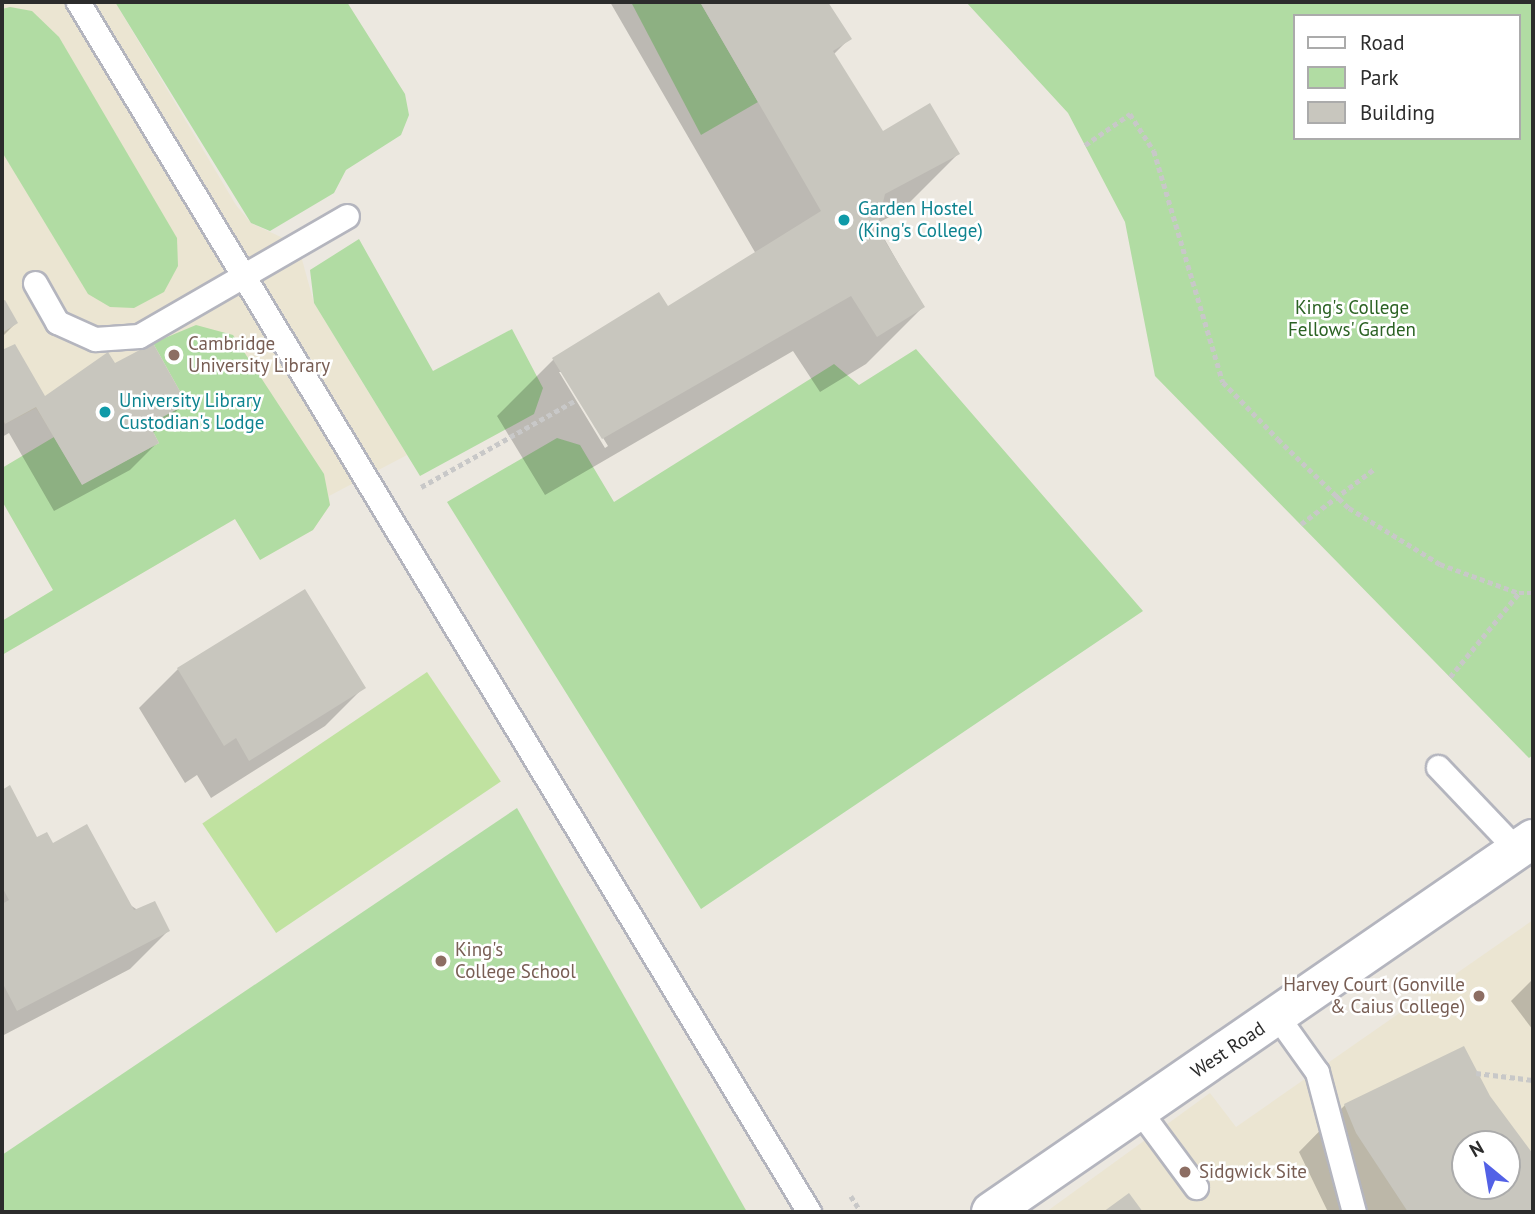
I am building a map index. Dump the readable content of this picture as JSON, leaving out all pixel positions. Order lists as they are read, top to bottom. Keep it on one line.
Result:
{"streets":{"street":["West Road"]},"parks":["King's College Fellows' Garden"],"places":["Garden Hostel (King's College)","Cambridge University Library","University Library Custodian's Lodge","King's College School","Harvey Court (Gonville & Caius College)","Sidgwick Site"],"legend":["Road","Park","Building"],"north":"top left"}
